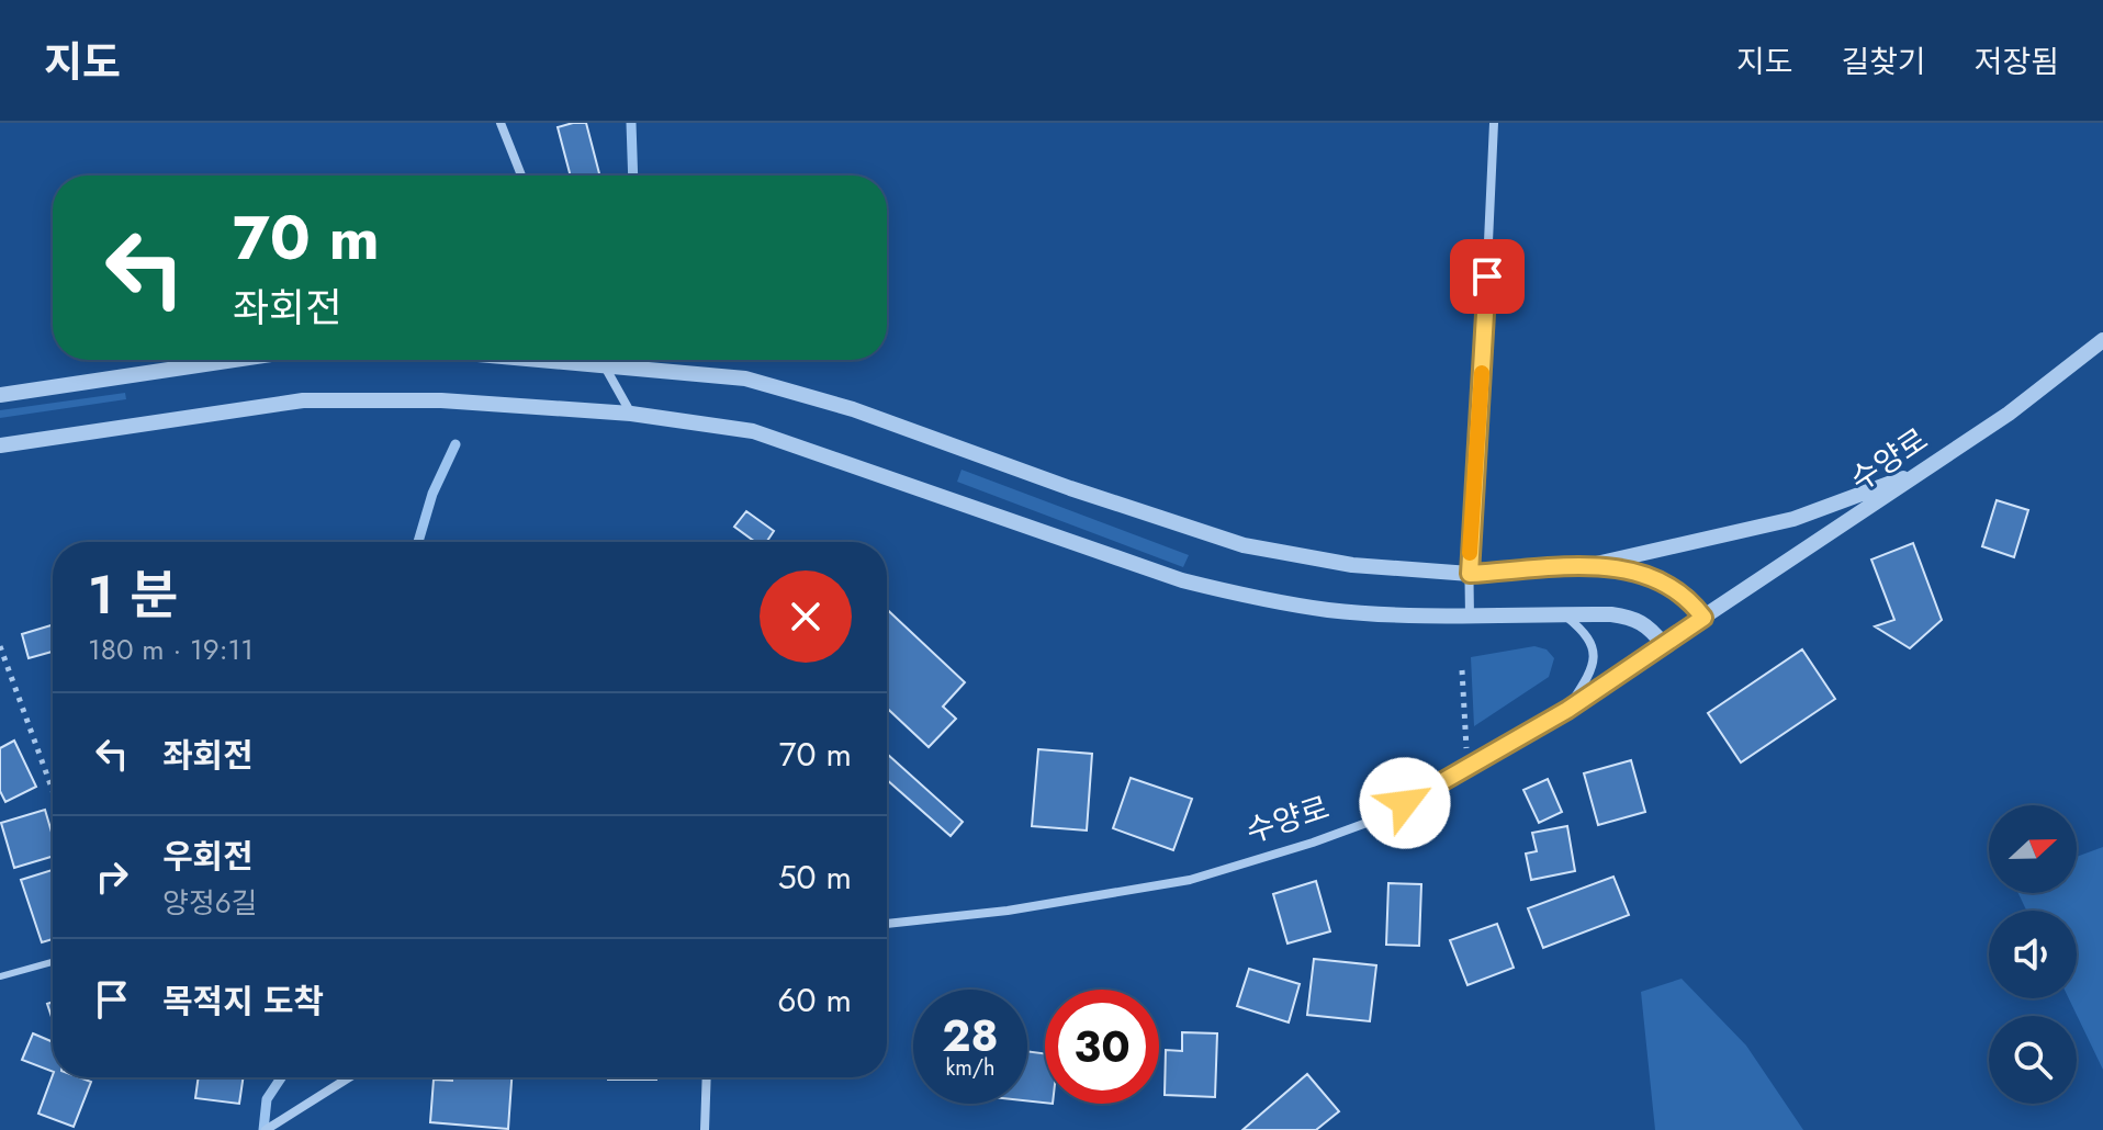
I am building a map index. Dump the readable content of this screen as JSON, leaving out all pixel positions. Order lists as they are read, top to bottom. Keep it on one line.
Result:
{"streets":{"street":["수양로"]},"north":"right","page":{"header":"지도","nav":["지도","길찾기","저장됨"],"turn":["70 m","좌회전"],"heading":["1 분","180 m · 19:11"],"list":[{"name":"좌회전","value":"70 m"},{"name":"우회전","note":"양정6길","value":"50 m"},{"name":"목적지 도착","value":"60 m"}],"speed":"28 km/h","limit":"30"}}
